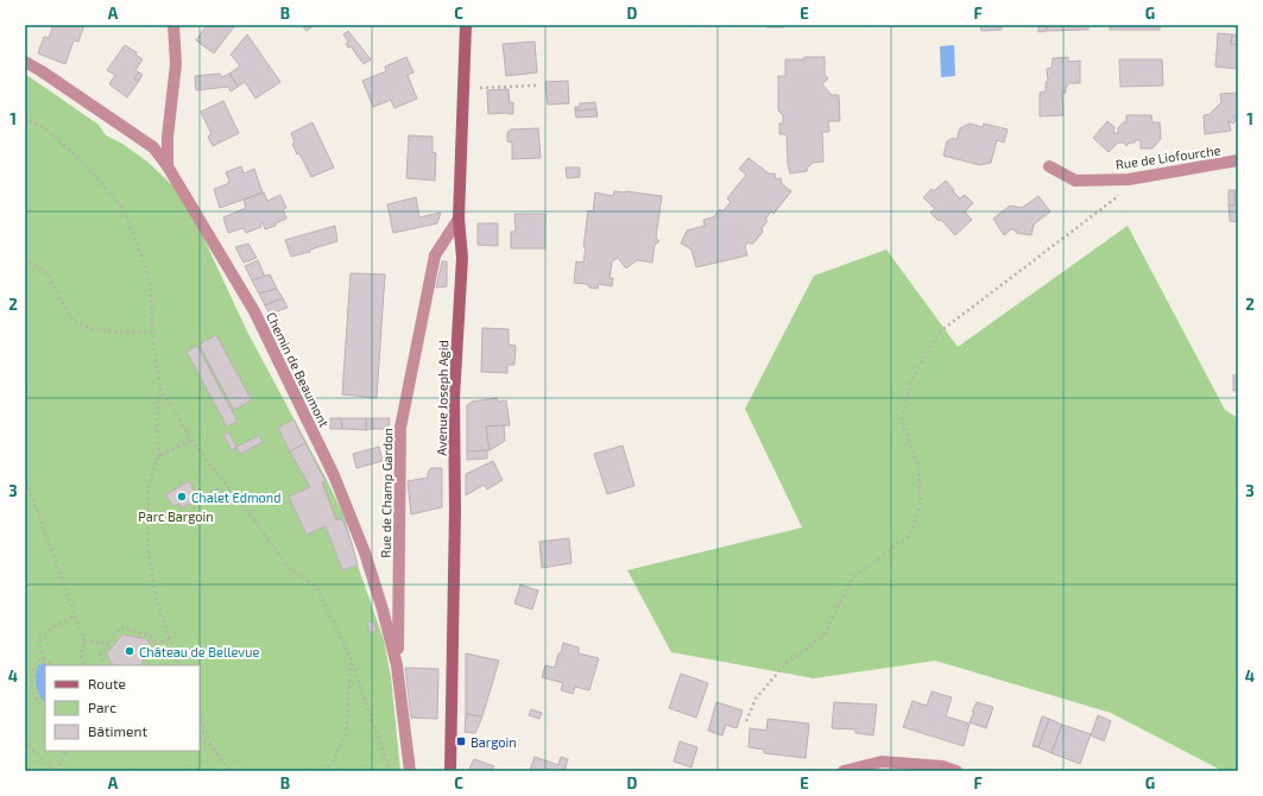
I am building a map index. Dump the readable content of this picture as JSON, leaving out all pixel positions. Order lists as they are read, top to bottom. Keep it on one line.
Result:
{"streets":{"main road":["Avenue Joseph Agid"],"street":["Rue de Liofourche","Chemin de Beaumont","Rue de Champ Gardon"]},"crossings":[["Chemin de Beaumont","Rue de Champ Gardon"],["Avenue Joseph Agid","Rue de Champ Gardon"]],"parks":["Parc Bargoin"],"places":{"other":["Chalet Edmond","Château de Bellevue"],"transit":["Bargoin"]},"legend":["Route","Parc","Bâtiment"],"grid":{"columns":["A","B","C","D","E","F","G"],"rows":["1","2","3","4"]}}
